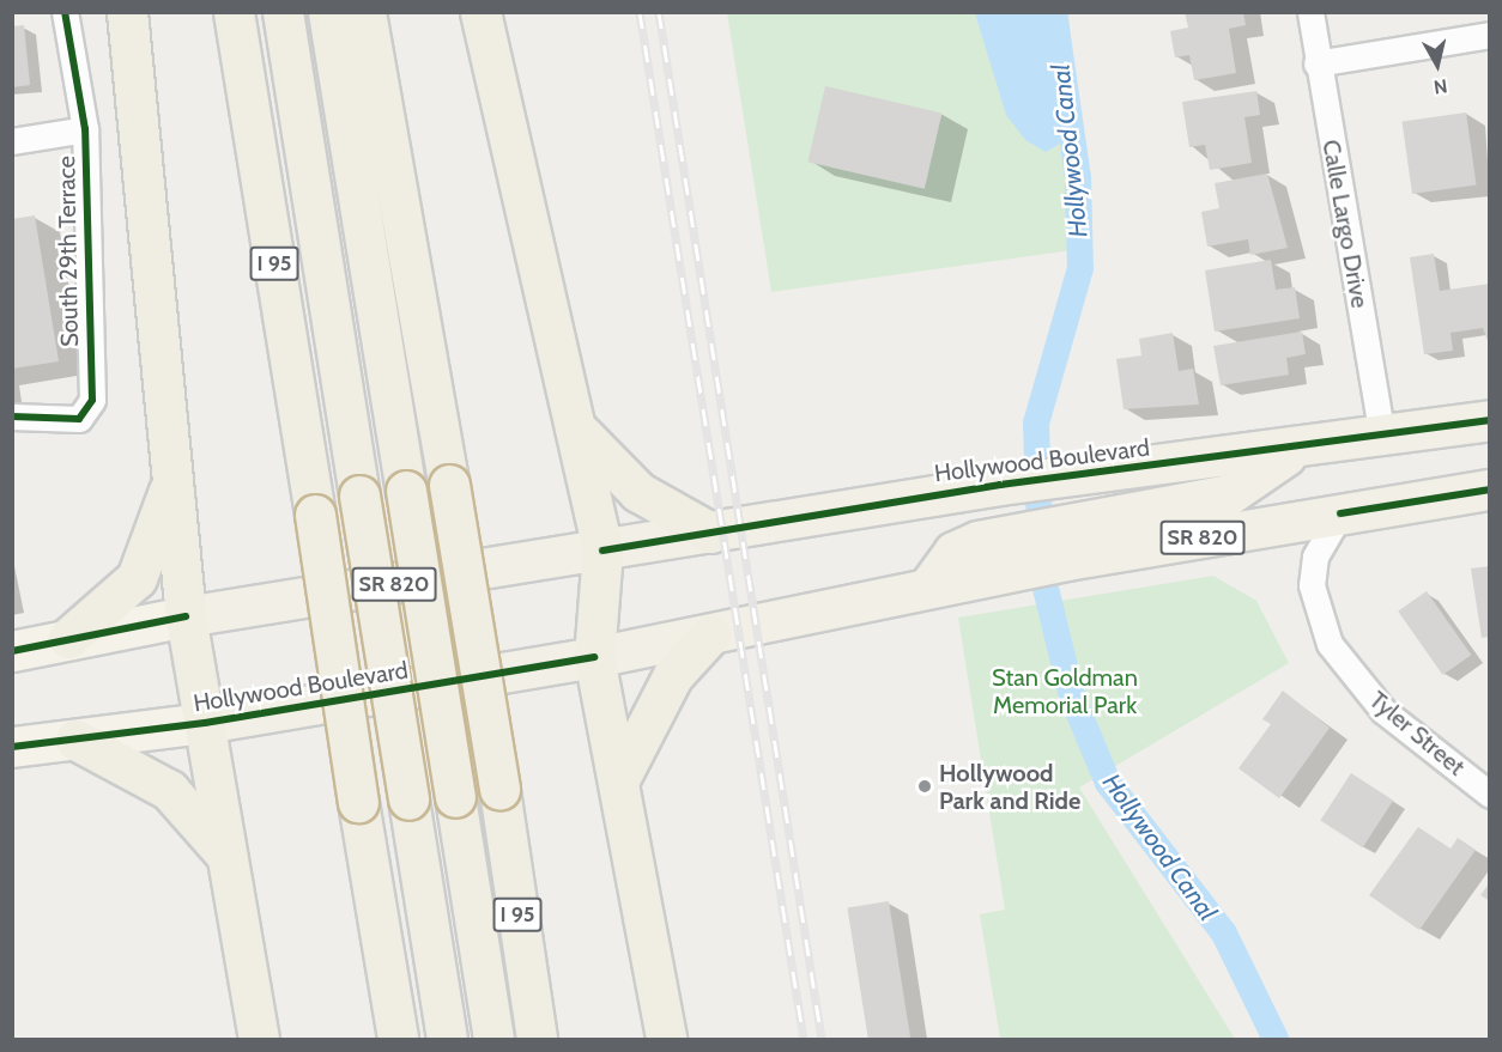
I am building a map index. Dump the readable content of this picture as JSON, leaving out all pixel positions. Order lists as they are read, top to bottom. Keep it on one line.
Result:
{"streets":{"highway":["I 95","Hollywood Boulevard","SR 820"],"street":["Calle Largo Drive","South 29th Terrace","Tyler Street"]},"crossings":[["Calle Largo Drive","Hollywood Boulevard"],["Hollywood Boulevard","Tyler Street"]],"water":["Hollywood Canal"],"parks":["Stan Goldman Memorial Park"],"places":["Hollywood Park and Ride"],"north":"bottom"}
